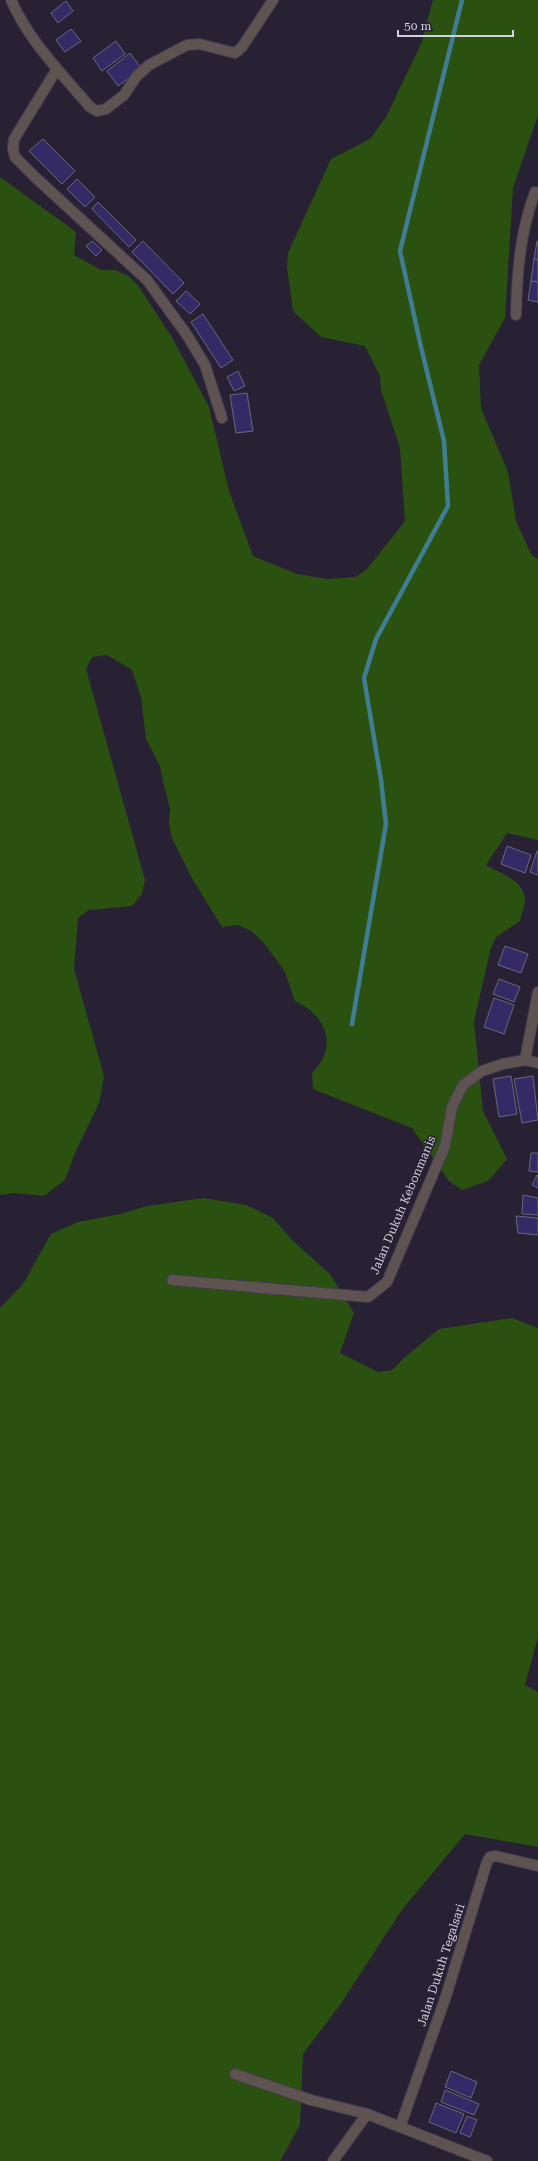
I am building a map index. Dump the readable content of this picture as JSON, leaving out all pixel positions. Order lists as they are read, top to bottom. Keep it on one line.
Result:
{"streets":{"street":["Jalan Dukuh Kebonmanis","Jalan Dukuh Tegalsari"]},"scale_bar":"50 m"}
